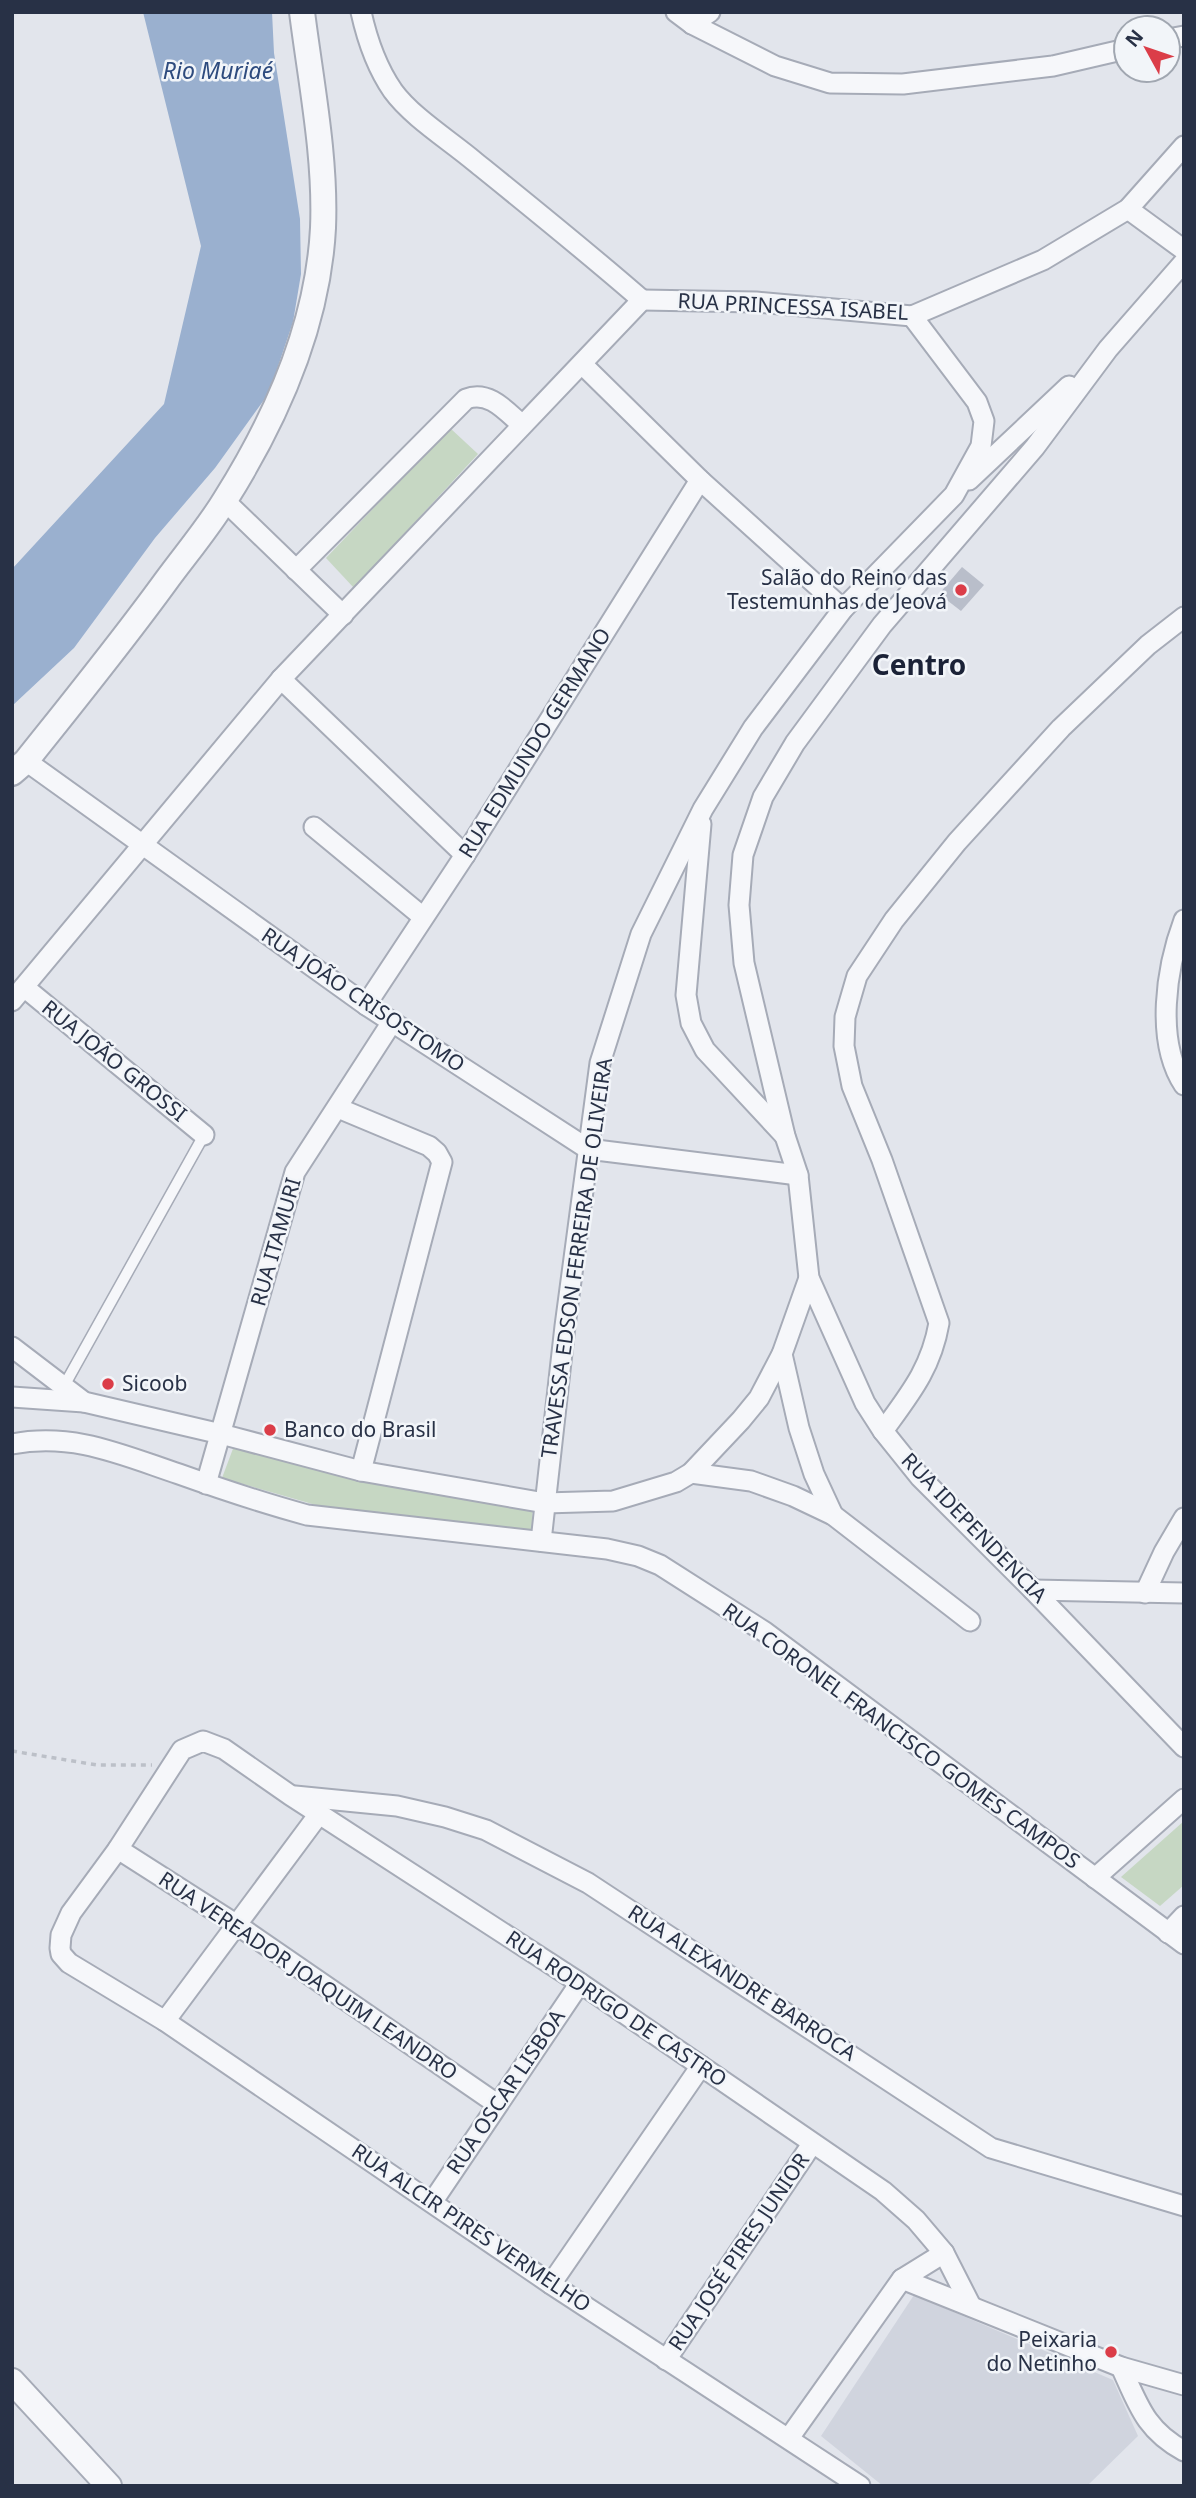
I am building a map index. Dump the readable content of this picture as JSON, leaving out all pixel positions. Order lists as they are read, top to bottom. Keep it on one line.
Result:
{"streets":{"street":["RUA PRINCESSA ISABEL","RUA EDMUNDO GERMANO","RUA JOÃO CRISOSTOMO","RUA JOÃO GROSSI","RUA ITAMURI","TRAVESSA EDSON FERREIRA DE OLIVEIRA","RUA IDEPENDENCIA","RUA CORONEL FRANCISCO GOMES CAMPOS","RUA VEREADOR JOAQUIM LEANDRO","RUA ALEXANDRE BARROCA","RUA RODRIGO DE CASTRO","RUA OSCAR LISBOA","RUA ALCIR PIRES VERMELHO","RUA JOSÉ PIRES JUNIOR"]},"crossings":[["RUA PRINCESSA ISABEL","TRAVESSA EDSON FERREIRA DE OLIVEIRA"],["RUA EDMUNDO GERMANO","RUA JOÃO CRISOSTOMO"],["RUA JOÃO CRISOSTOMO","RUA ITAMURI"],["RUA JOÃO CRISOSTOMO","TRAVESSA EDSON FERREIRA DE OLIVEIRA"],["RUA ITAMURI","RUA CORONEL FRANCISCO GOMES CAMPOS"],["TRAVESSA EDSON FERREIRA DE OLIVEIRA","RUA CORONEL FRANCISCO GOMES CAMPOS"],["RUA VEREADOR JOAQUIM LEANDRO","RUA OSCAR LISBOA"],["RUA VEREADOR JOAQUIM LEANDRO","RUA ALCIR PIRES VERMELHO"],["RUA ALEXANDRE BARROCA","RUA RODRIGO DE CASTRO"],["RUA RODRIGO DE CASTRO","RUA OSCAR LISBOA"],["RUA RODRIGO DE CASTRO","RUA JOSÉ PIRES JUNIOR"],["RUA OSCAR LISBOA","RUA ALCIR PIRES VERMELHO"],["RUA ALCIR PIRES VERMELHO","RUA JOSÉ PIRES JUNIOR"]],"districts":["Centro"],"water":["Rio Muriaé"],"places":["Salão do Reino das Testemunhas de Jeová","Sicoob","Banco do Brasil","Peixaria do Netinho"],"north":"top left"}
